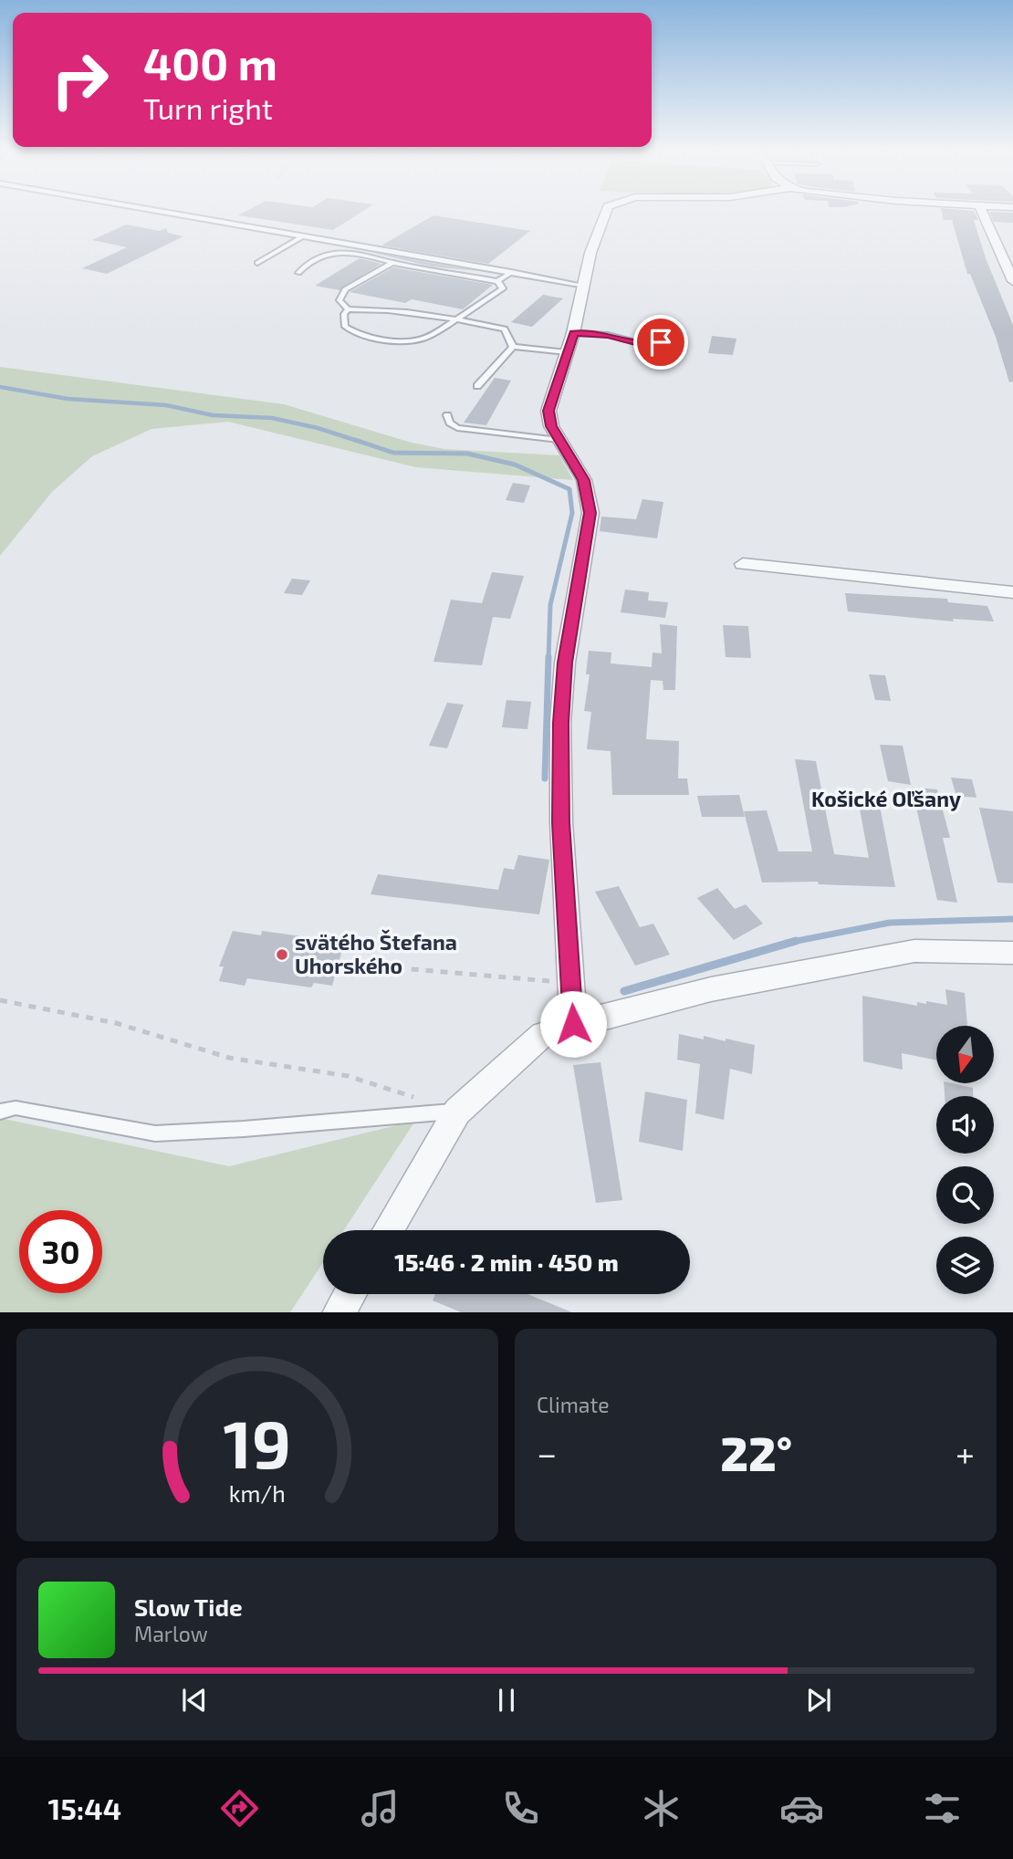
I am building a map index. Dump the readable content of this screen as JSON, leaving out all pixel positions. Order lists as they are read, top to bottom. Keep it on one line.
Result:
{"districts":["Košické Oľšany"],"places":["svätého Štefana Uhorského"],"north":"bottom","page":{"turn":["400 m","Turn right"],"limit":"30","trip":"15:46 · 2 min · 450 m","tile":"Climate","heat":["−","22°","+"],"song":["Slow Tide","Marlow"],"tabs":"15:44","gauge":["19","km/h"]}}
